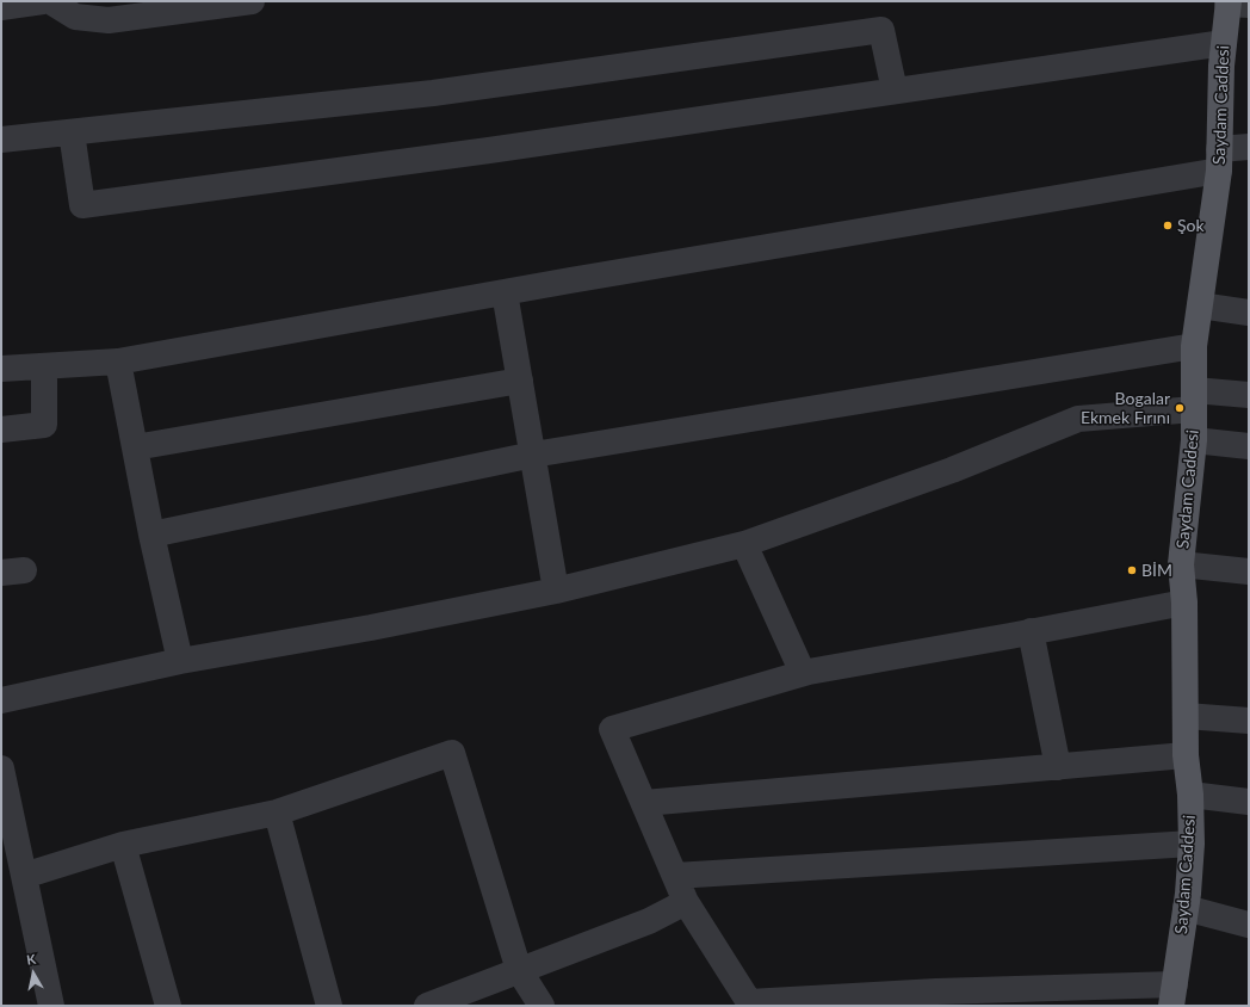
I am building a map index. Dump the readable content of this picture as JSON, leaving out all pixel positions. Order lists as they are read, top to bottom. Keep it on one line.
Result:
{"streets":{"main road":["Saydam Caddesi"]},"places":["Şok","Bogalar Ekmek Fırını","BİM"],"north":"top"}
